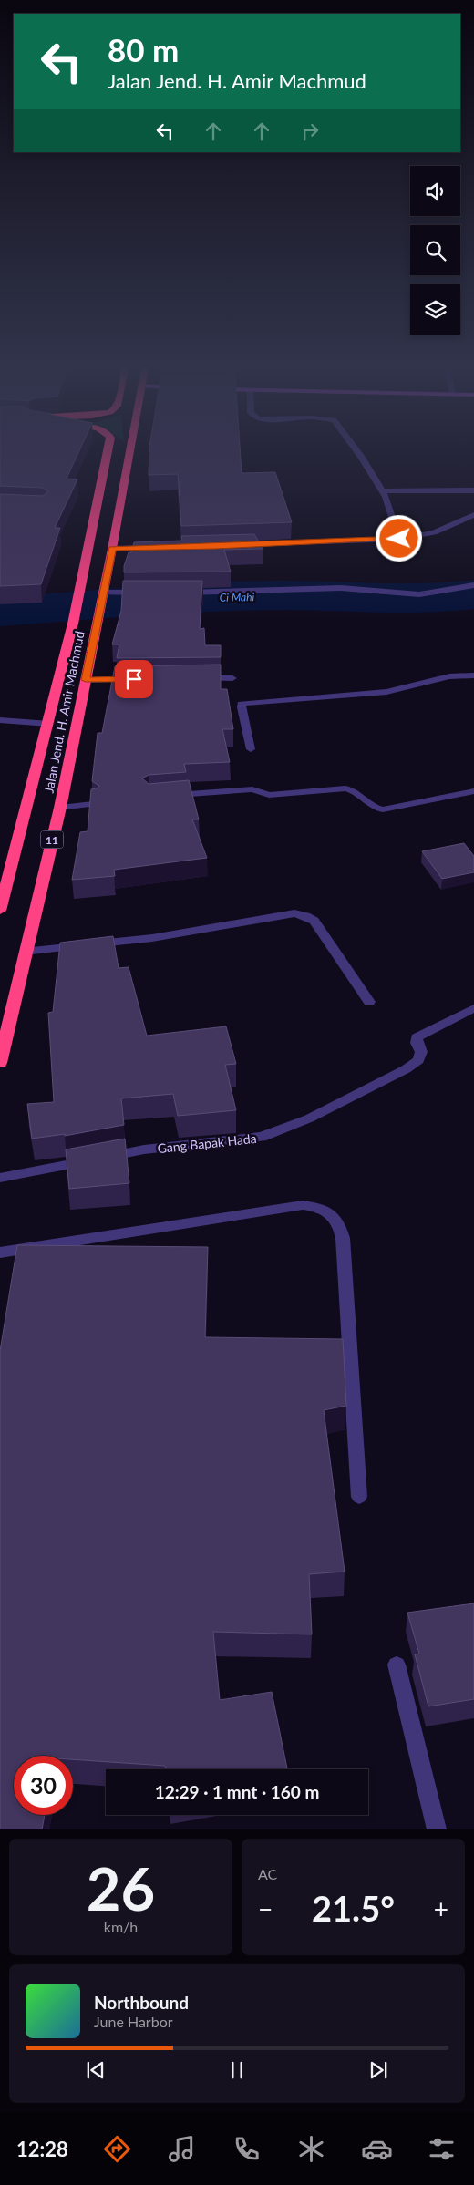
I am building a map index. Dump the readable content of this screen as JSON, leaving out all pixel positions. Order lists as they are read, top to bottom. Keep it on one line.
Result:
{"streets":{"highway":["Jalan Jend. H. Amir Machmud","11"],"street":["Gang Bapak Hada"]},"water":["Ci Mahi"],"page":{"turn":["80 m","Jalan Jend. H. Amir Machmud"],"limit":"30","trip":"12:29 · 1 mnt · 160 m","tile":[["26","km/h"],"AC"],"heat":["−","21.5°","+"],"song":["Northbound","June Harbor"],"tabs":"12:28"}}
